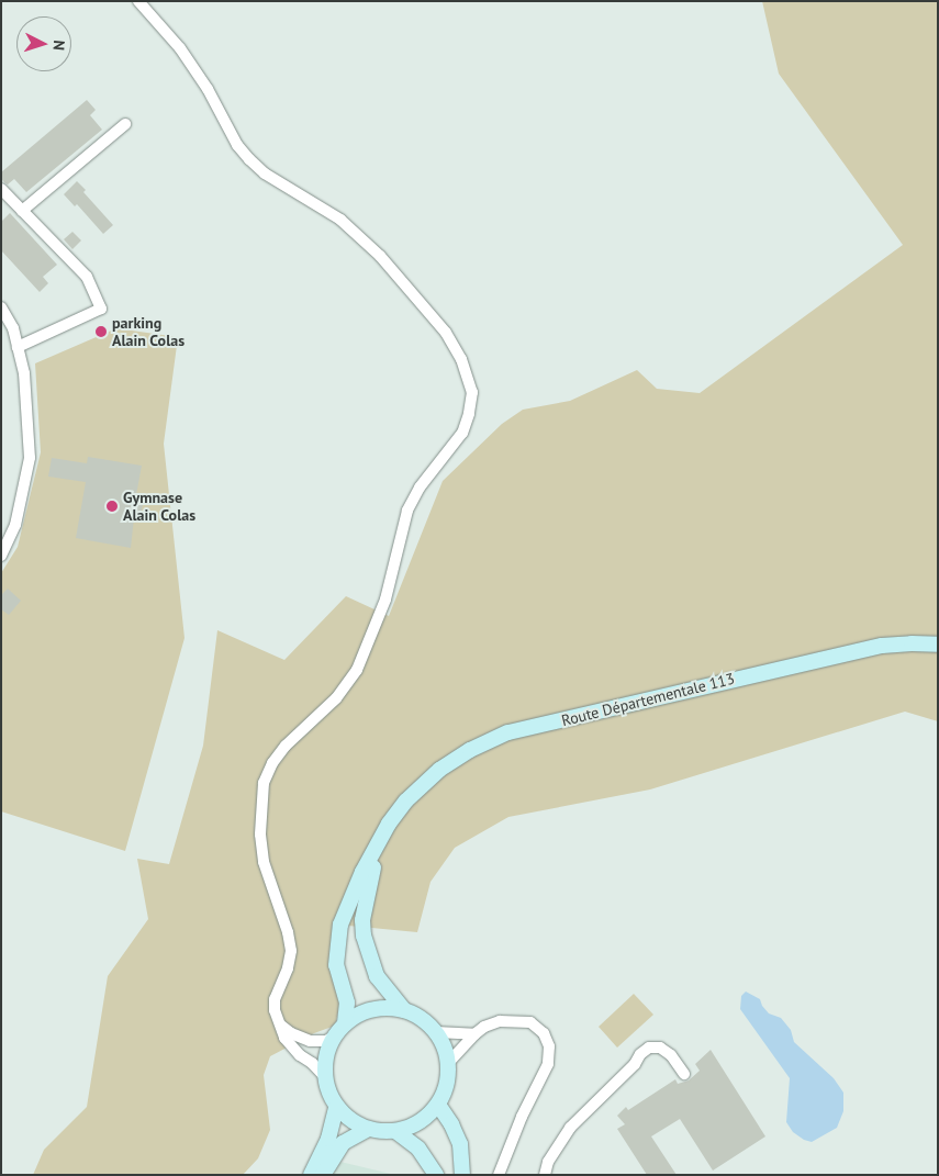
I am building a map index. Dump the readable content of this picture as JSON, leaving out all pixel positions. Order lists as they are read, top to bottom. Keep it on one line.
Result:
{"streets":{"main road":["Route Départementale 113"]},"places":["parking Alain Colas","Gymnase Alain Colas"],"north":"right"}
